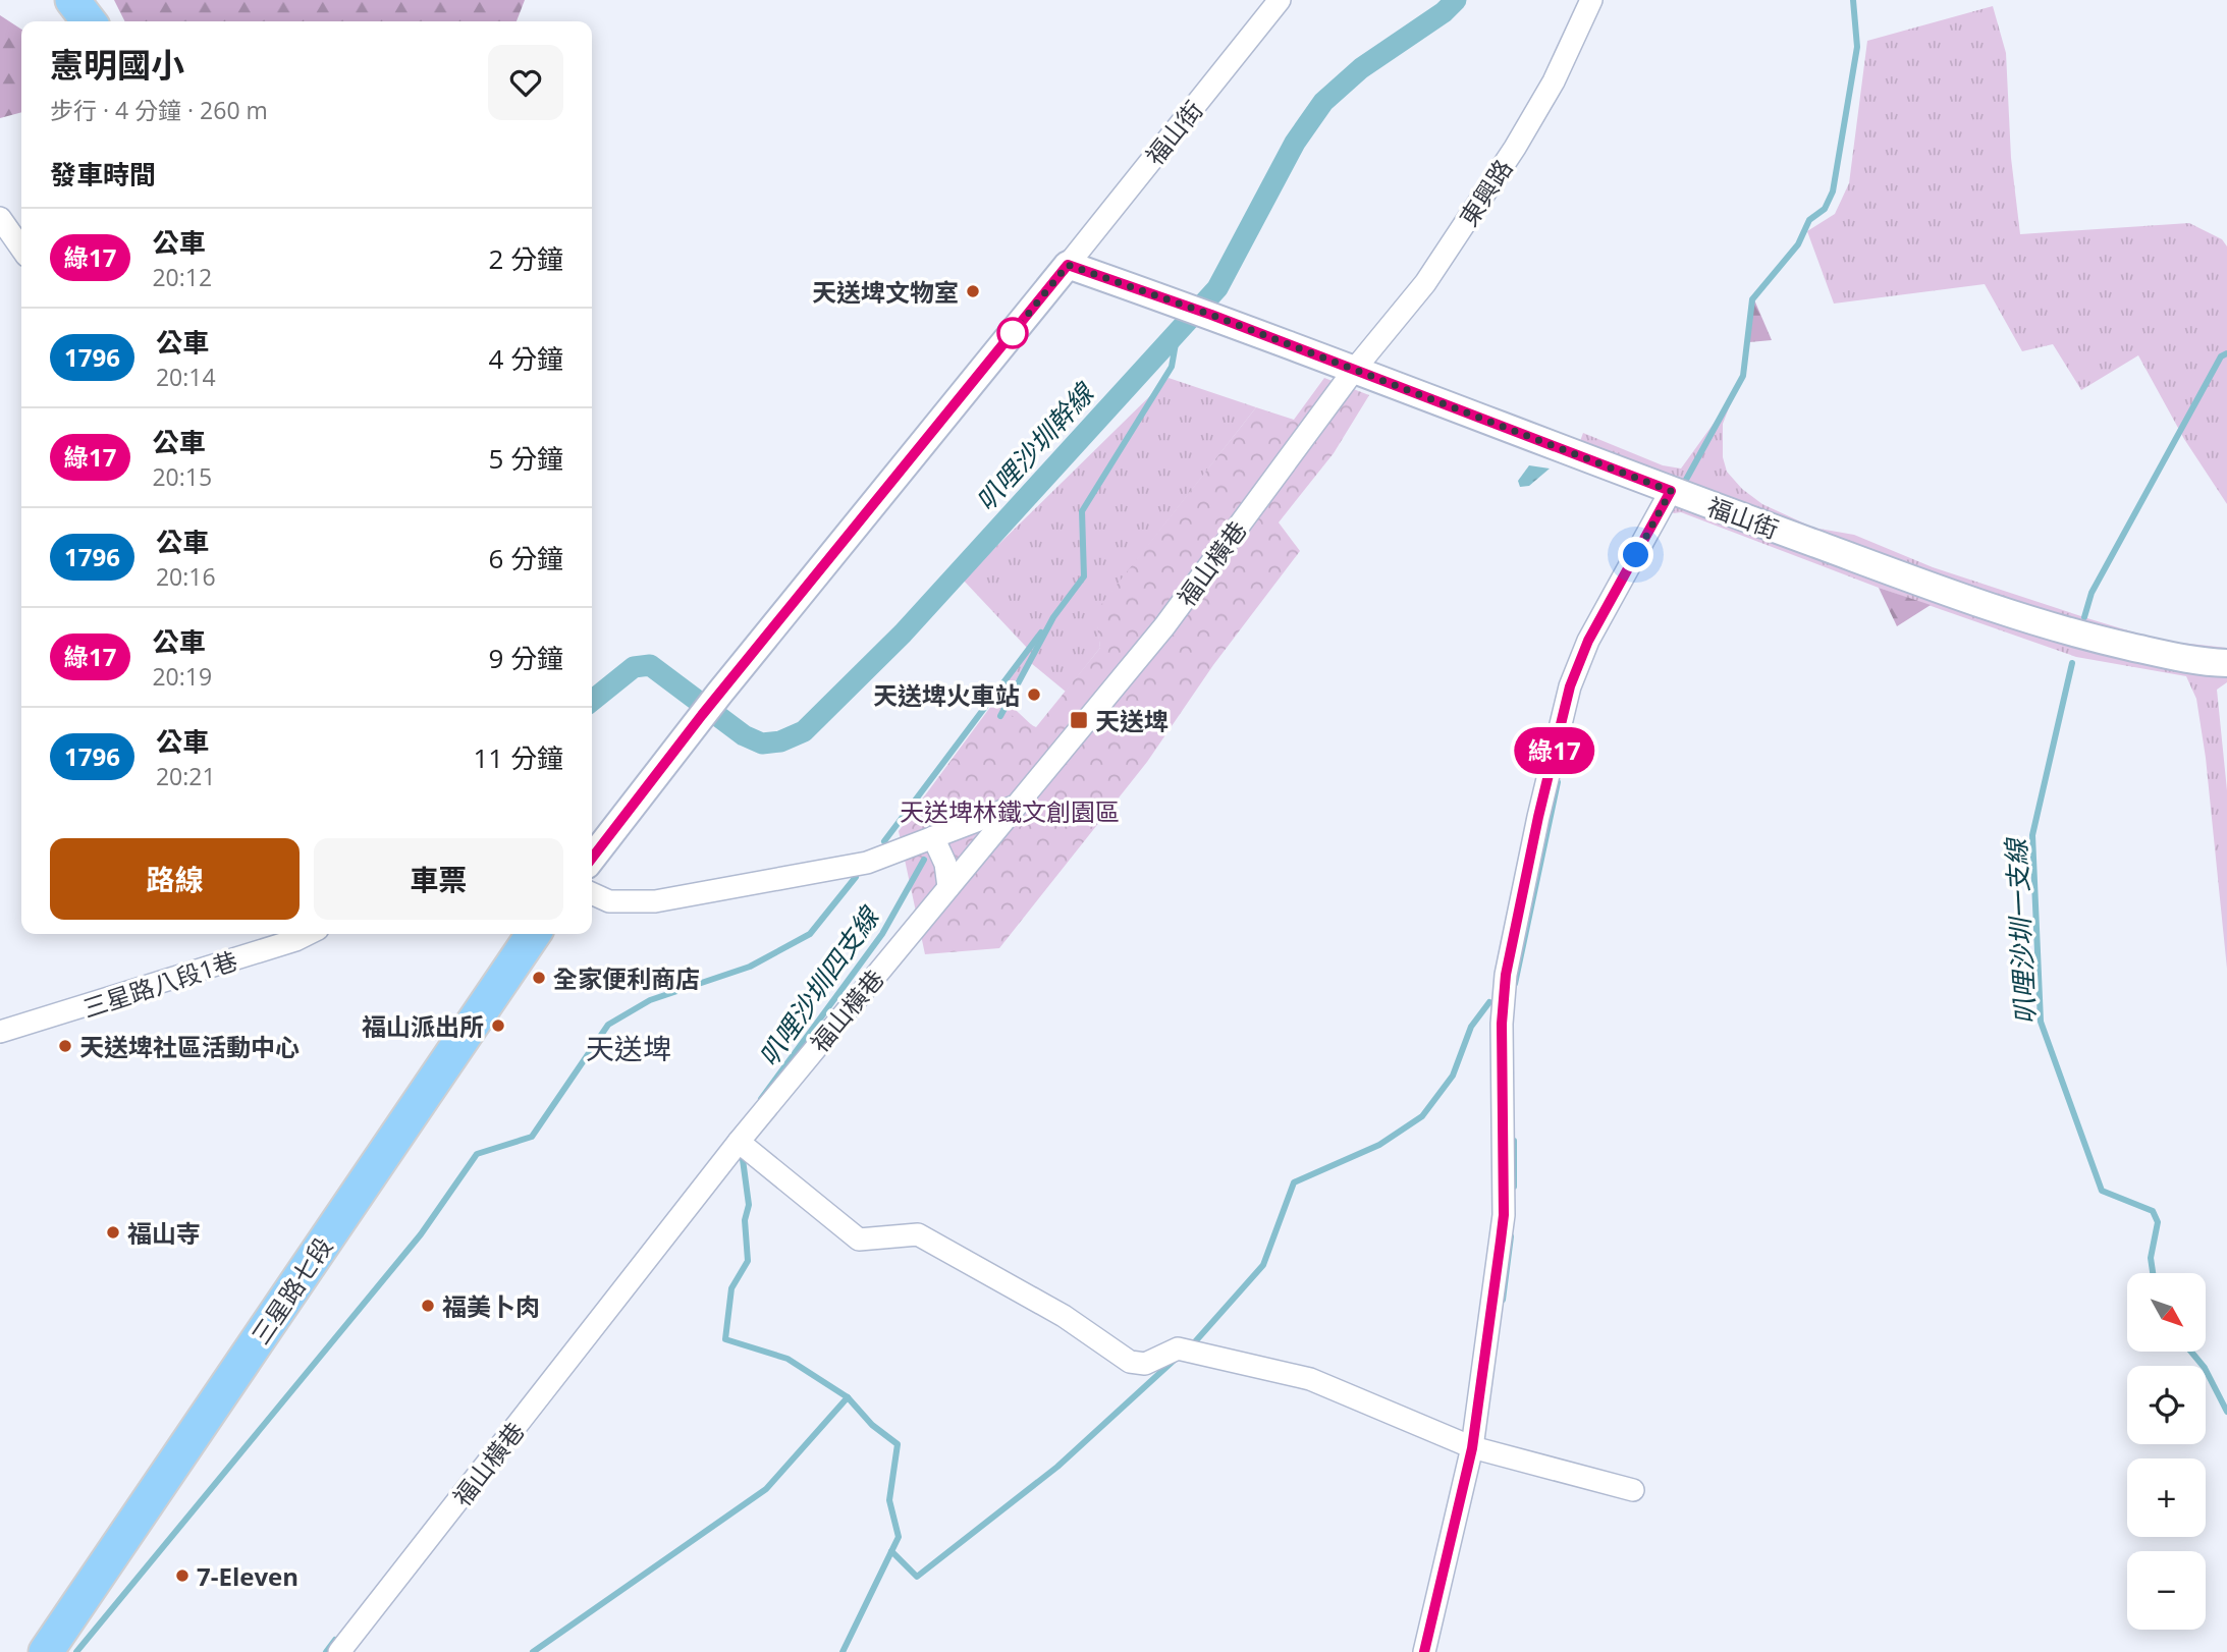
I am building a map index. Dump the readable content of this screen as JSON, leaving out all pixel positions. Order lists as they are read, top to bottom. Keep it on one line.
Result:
{"streets":{"main road":["三星路七段"],"street":["福山街","東興路","福山橫巷","三星路八段1巷"]},"crossings":[["福山街","東興路"],["福山街","福山橫巷"],["東興路","福山橫巷"]],"districts":["天送埤"],"water":["叭哩沙圳幹線","叭哩沙圳一支線","叭哩沙圳四支線"],"parks":["天送埤林鐵文創園區"],"places":{"other":["天送埤文物室","天送埤火車站","全家便利商店","福山派出所","天送埤社區活動中心","福山寺","福美卜肉","7-Eleven"],"transit":["天送埤"]},"lines":["bus line 綠17"],"north":"bottom right","page":{"on_map":"綠17","heading":[["憲明國小","步行 · 4 分鐘 · 260 m"],"發車時間"],"list":[{"mark":"綠17","name":"公車","note":"20:12","value":"2 分鐘"},{"mark":"1796","name":"公車","note":"20:14","value":"4 分鐘"},{"mark":"綠17","name":"公車","note":"20:15","value":"5 分鐘"},{"mark":"1796","name":"公車","note":"20:16","value":"6 分鐘"},{"mark":"綠17","name":"公車","note":"20:19","value":"9 分鐘"},{"mark":"1796","name":"公車","note":"20:21","value":"11 分鐘"}],"buttons":["路線","車票"],"map_buttons":["+","−"]}}
